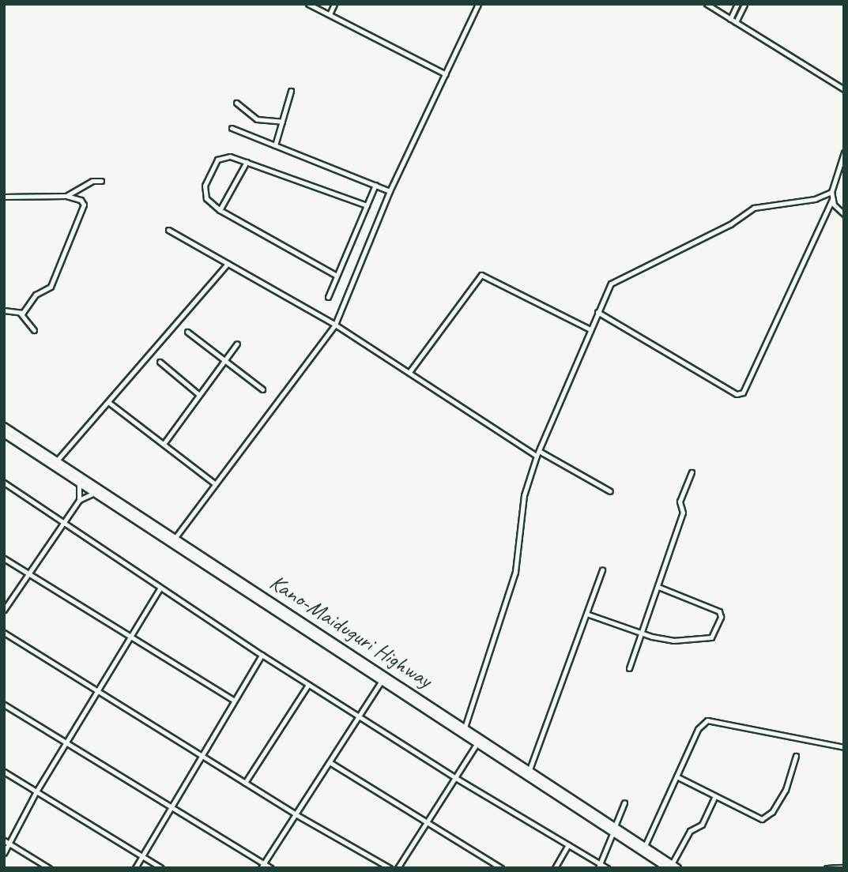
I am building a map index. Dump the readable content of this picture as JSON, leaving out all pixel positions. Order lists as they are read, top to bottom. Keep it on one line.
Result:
{"streets":{"highway":["Kano-Maiduguri Highway"]}}
